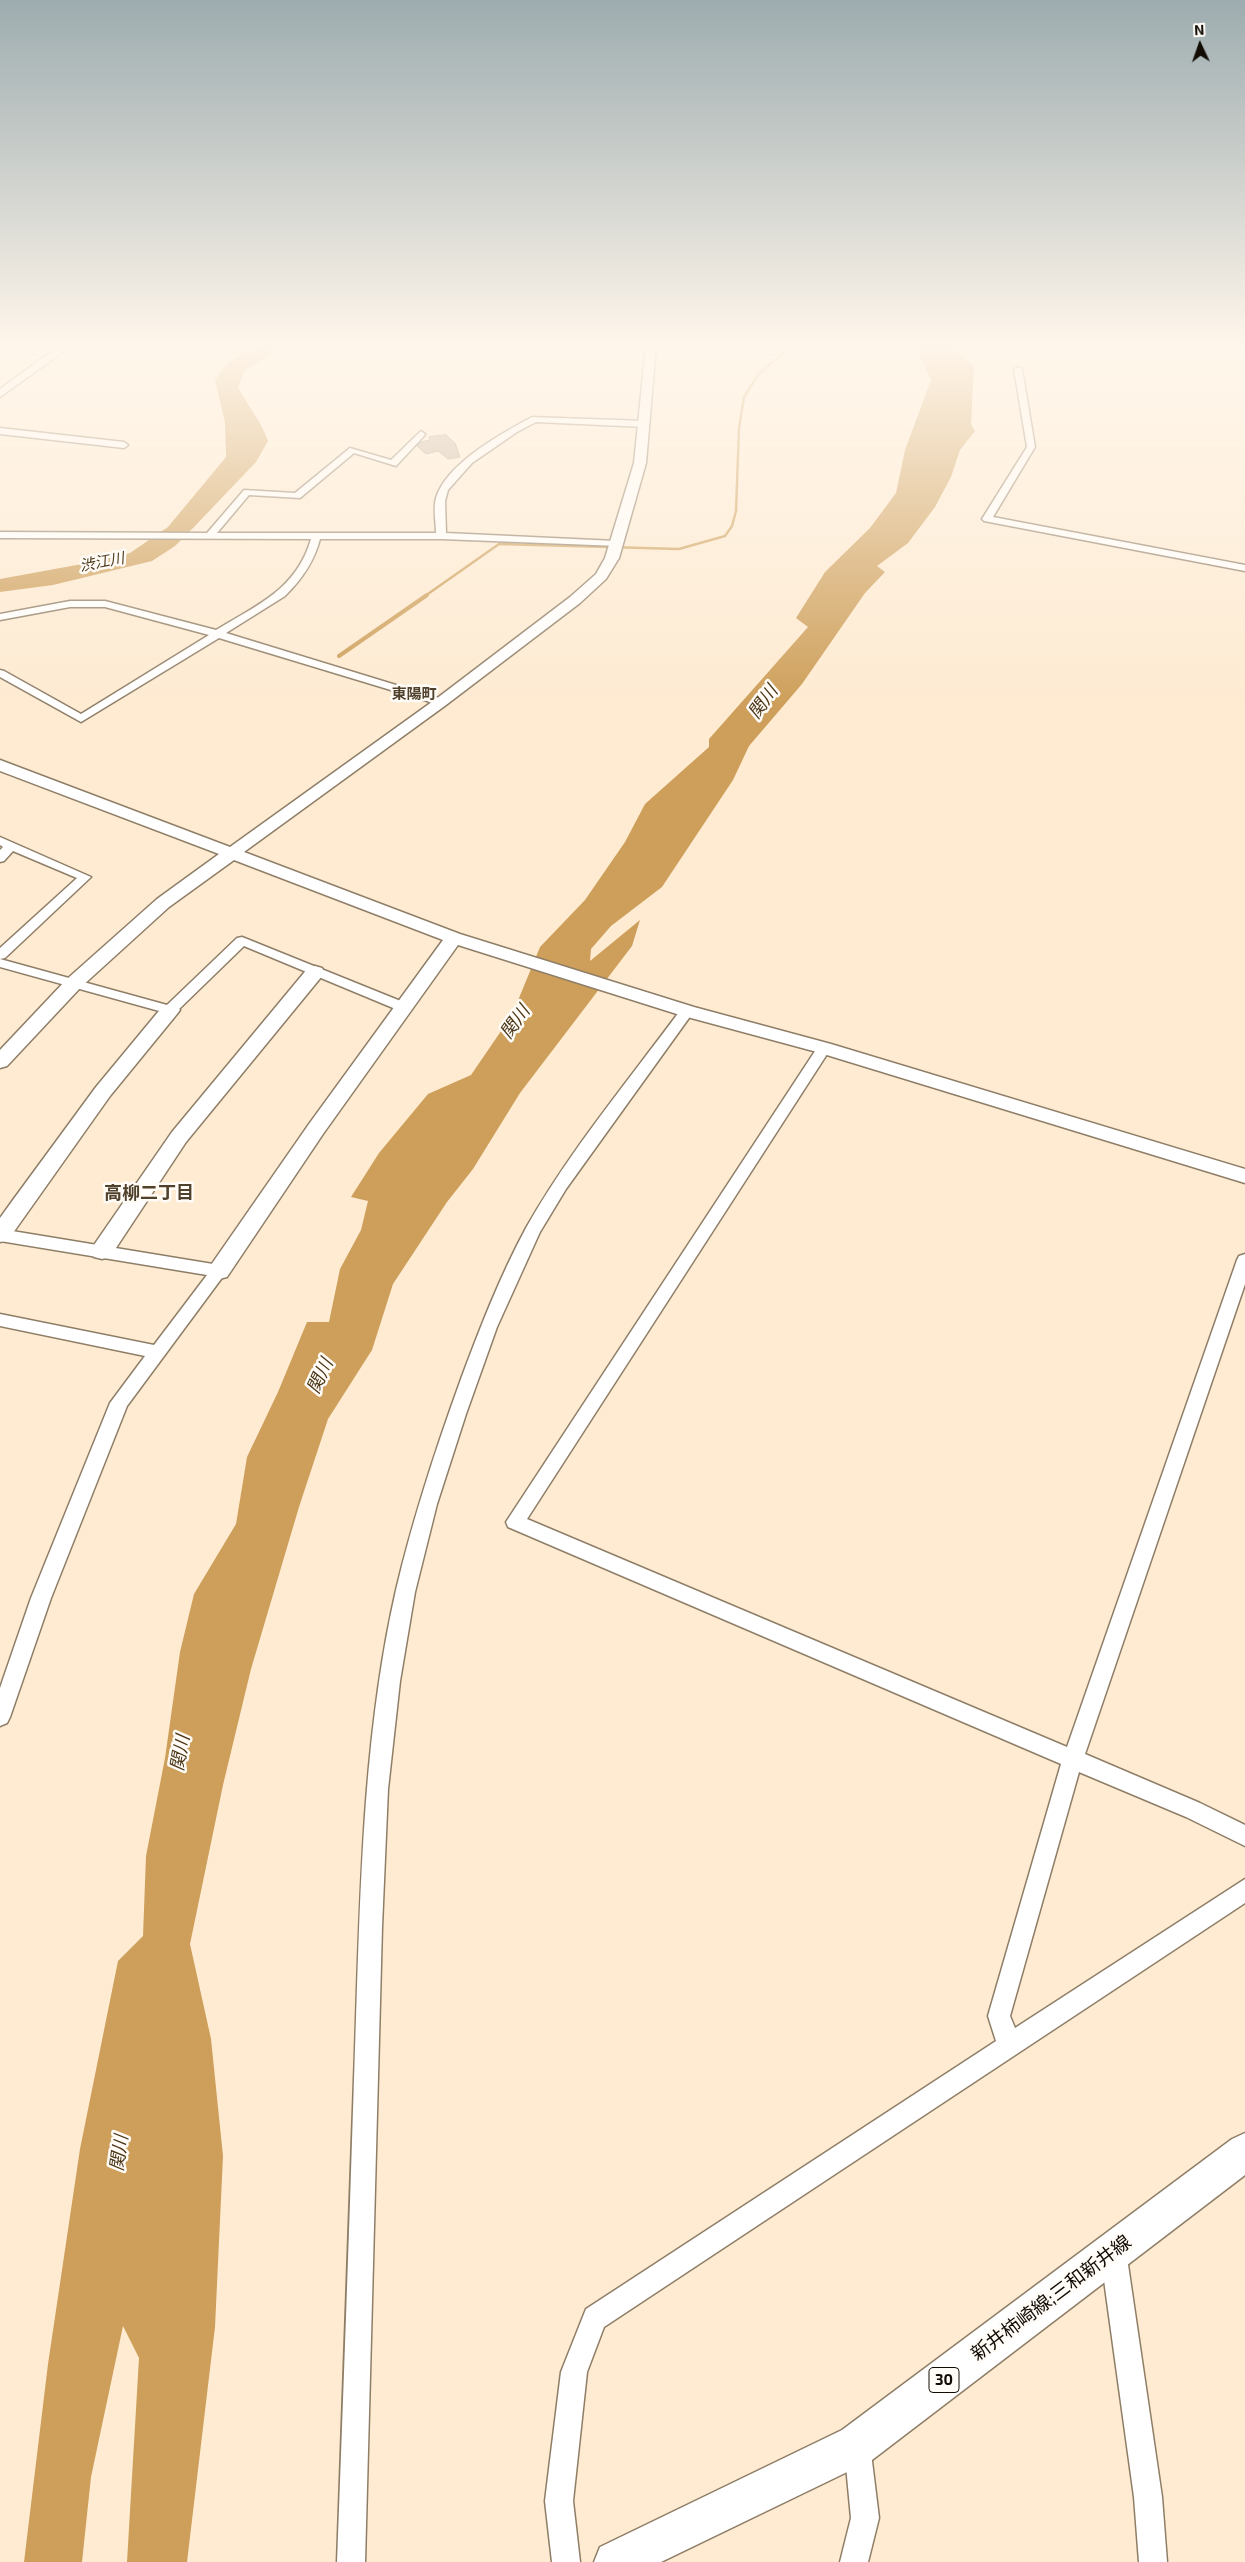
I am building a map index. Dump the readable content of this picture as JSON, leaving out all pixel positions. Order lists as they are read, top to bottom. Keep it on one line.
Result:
{"streets":{"main road":["新井柿崎線;三和新井線","30"]},"districts":["東陽町","高柳二丁目"],"water":["渋江川","関川"],"north":"top"}
